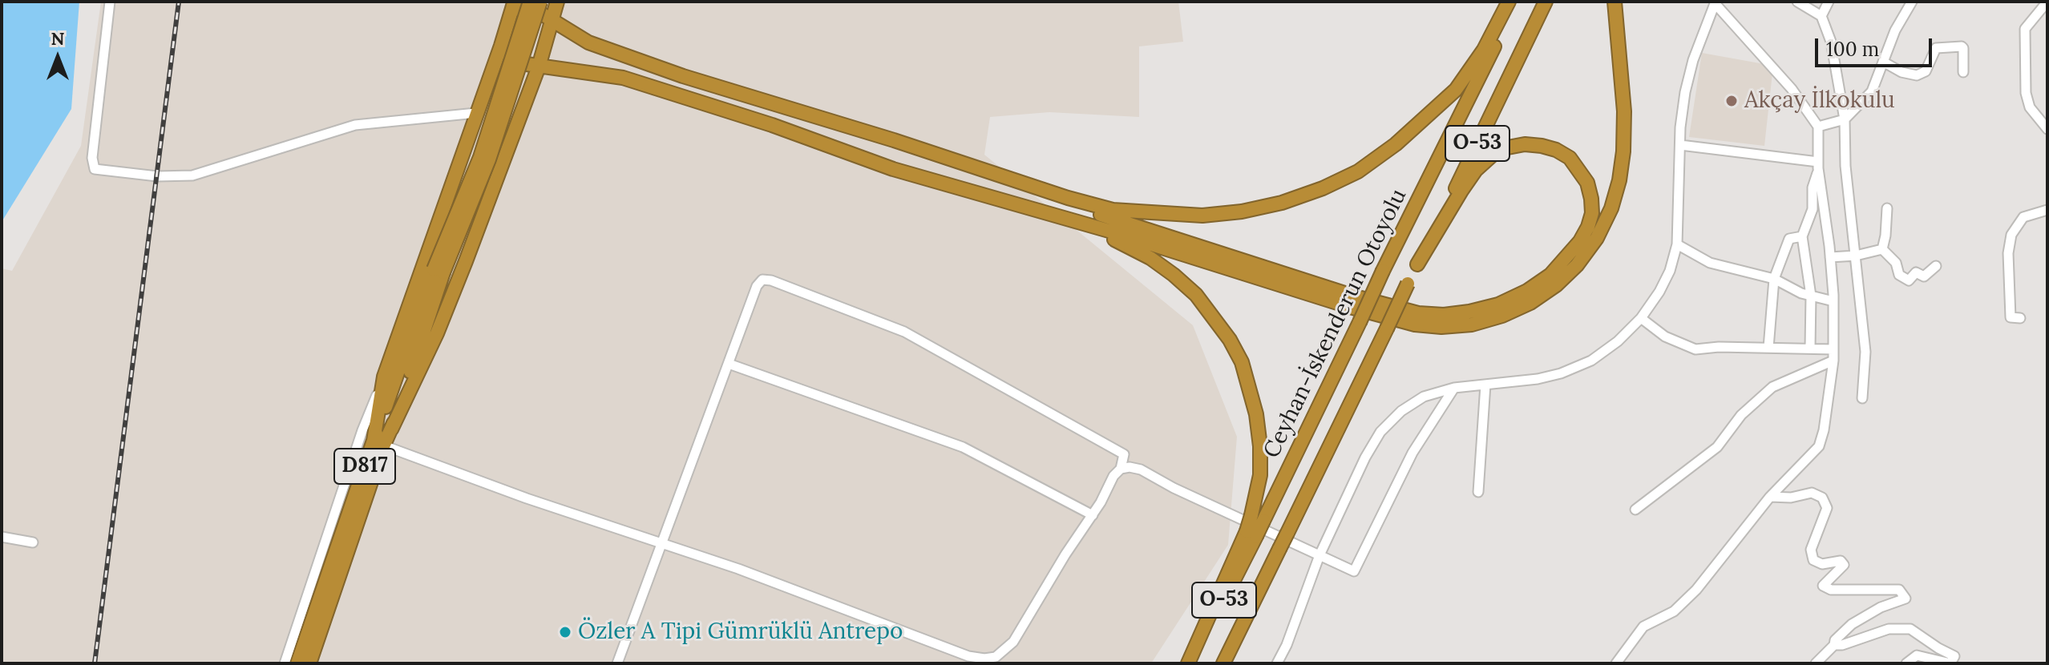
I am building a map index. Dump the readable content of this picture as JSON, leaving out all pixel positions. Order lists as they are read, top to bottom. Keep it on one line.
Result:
{"streets":{"highway":["O-53","Ceyhan-İskenderun Otoyolu","D817"]},"places":["Akçay İlkokulu","Özler A Tipi Gümrüklü Antrepo"],"scale_bar":"100 m","north":"top"}
